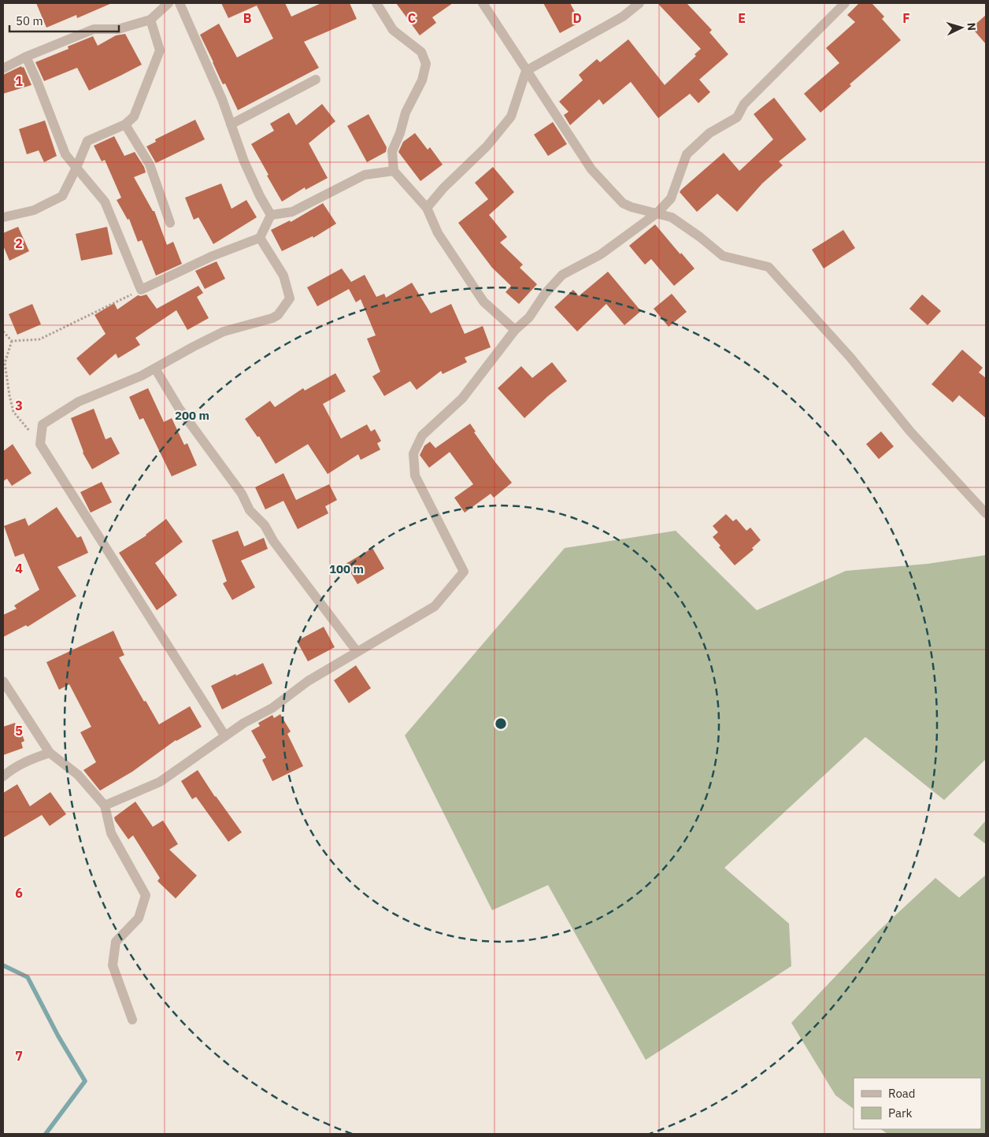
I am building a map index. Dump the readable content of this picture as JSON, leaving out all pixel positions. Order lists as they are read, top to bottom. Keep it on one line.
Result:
{"legend":["Road","Park"],"scale_bar":"50 m","north":"right","grid":{"columns":["B","C","D","E","F"],"rows":["1","2","3","4","5","6","7"]},"rings":["200 m","100 m"]}
